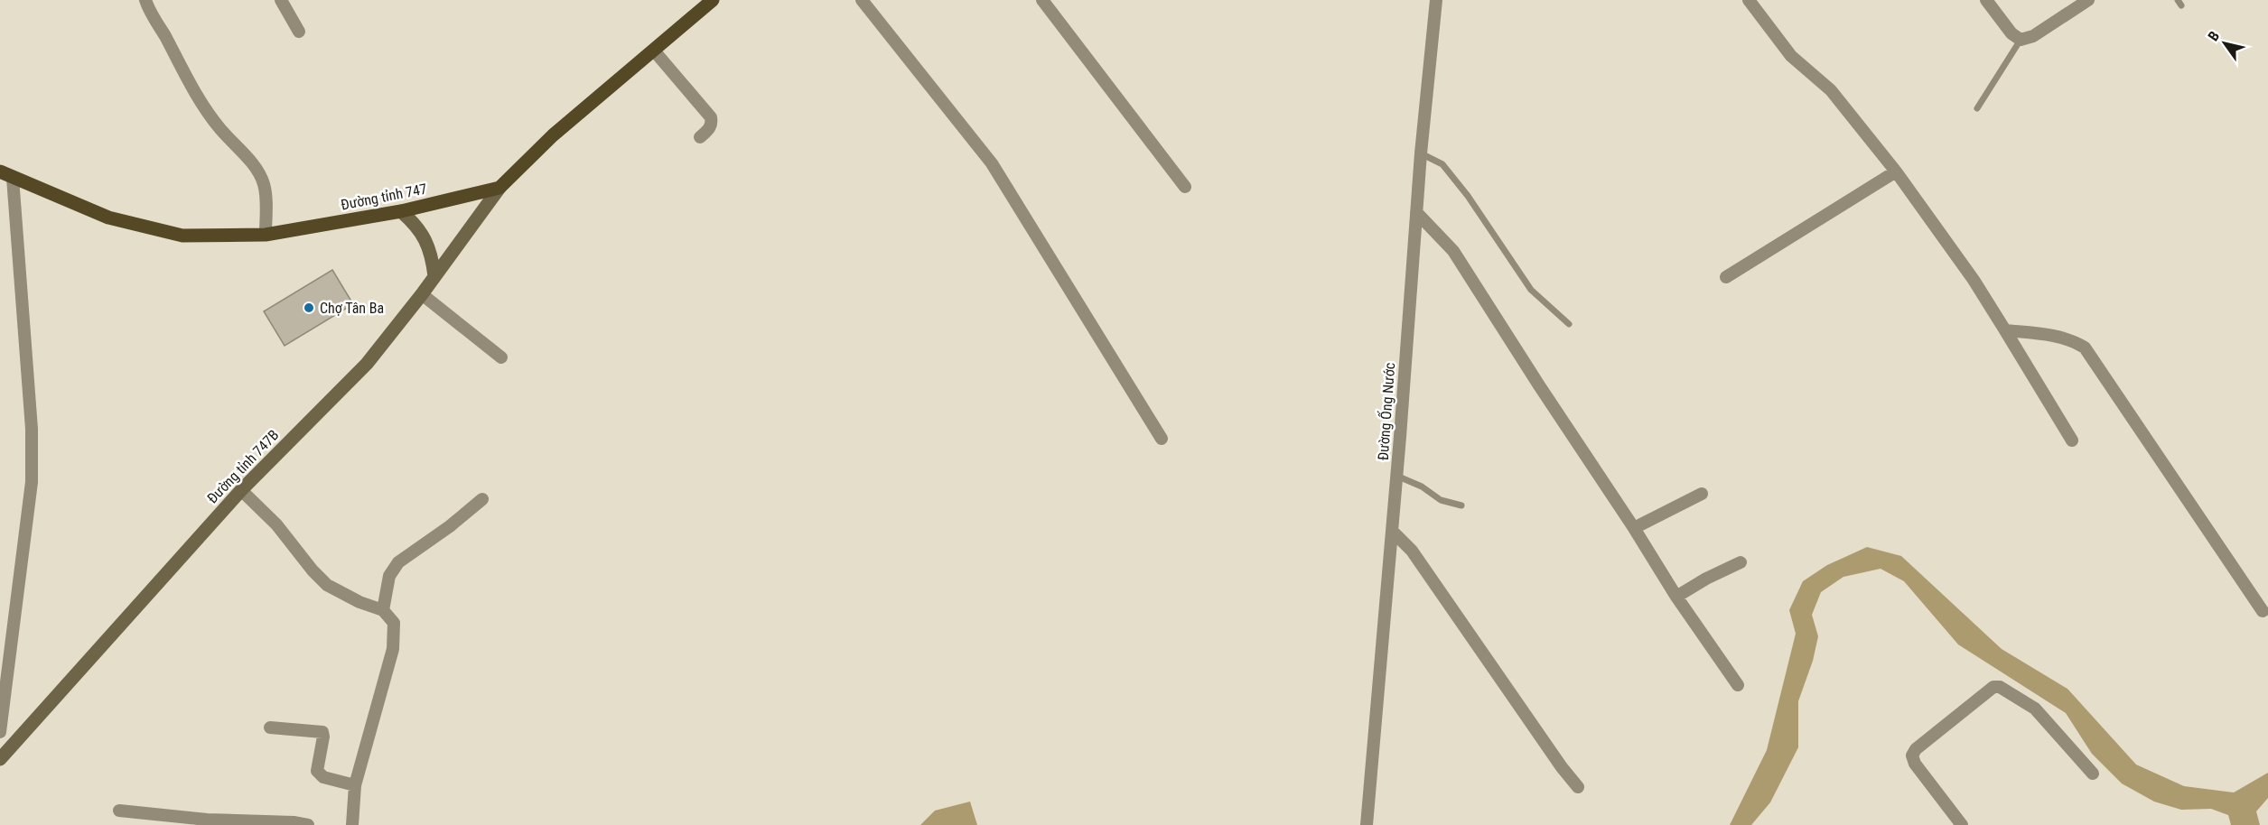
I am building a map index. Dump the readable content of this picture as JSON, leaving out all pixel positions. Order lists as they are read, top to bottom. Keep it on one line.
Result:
{"streets":{"main road":["Đường tỉnh 747","Đường tỉnh 747B"],"street":["Đường Ống Nước"]},"crossings":[["Đường tỉnh 747","Đường tỉnh 747B"]],"places":["Chợ Tân Ba"],"north":"top left"}
